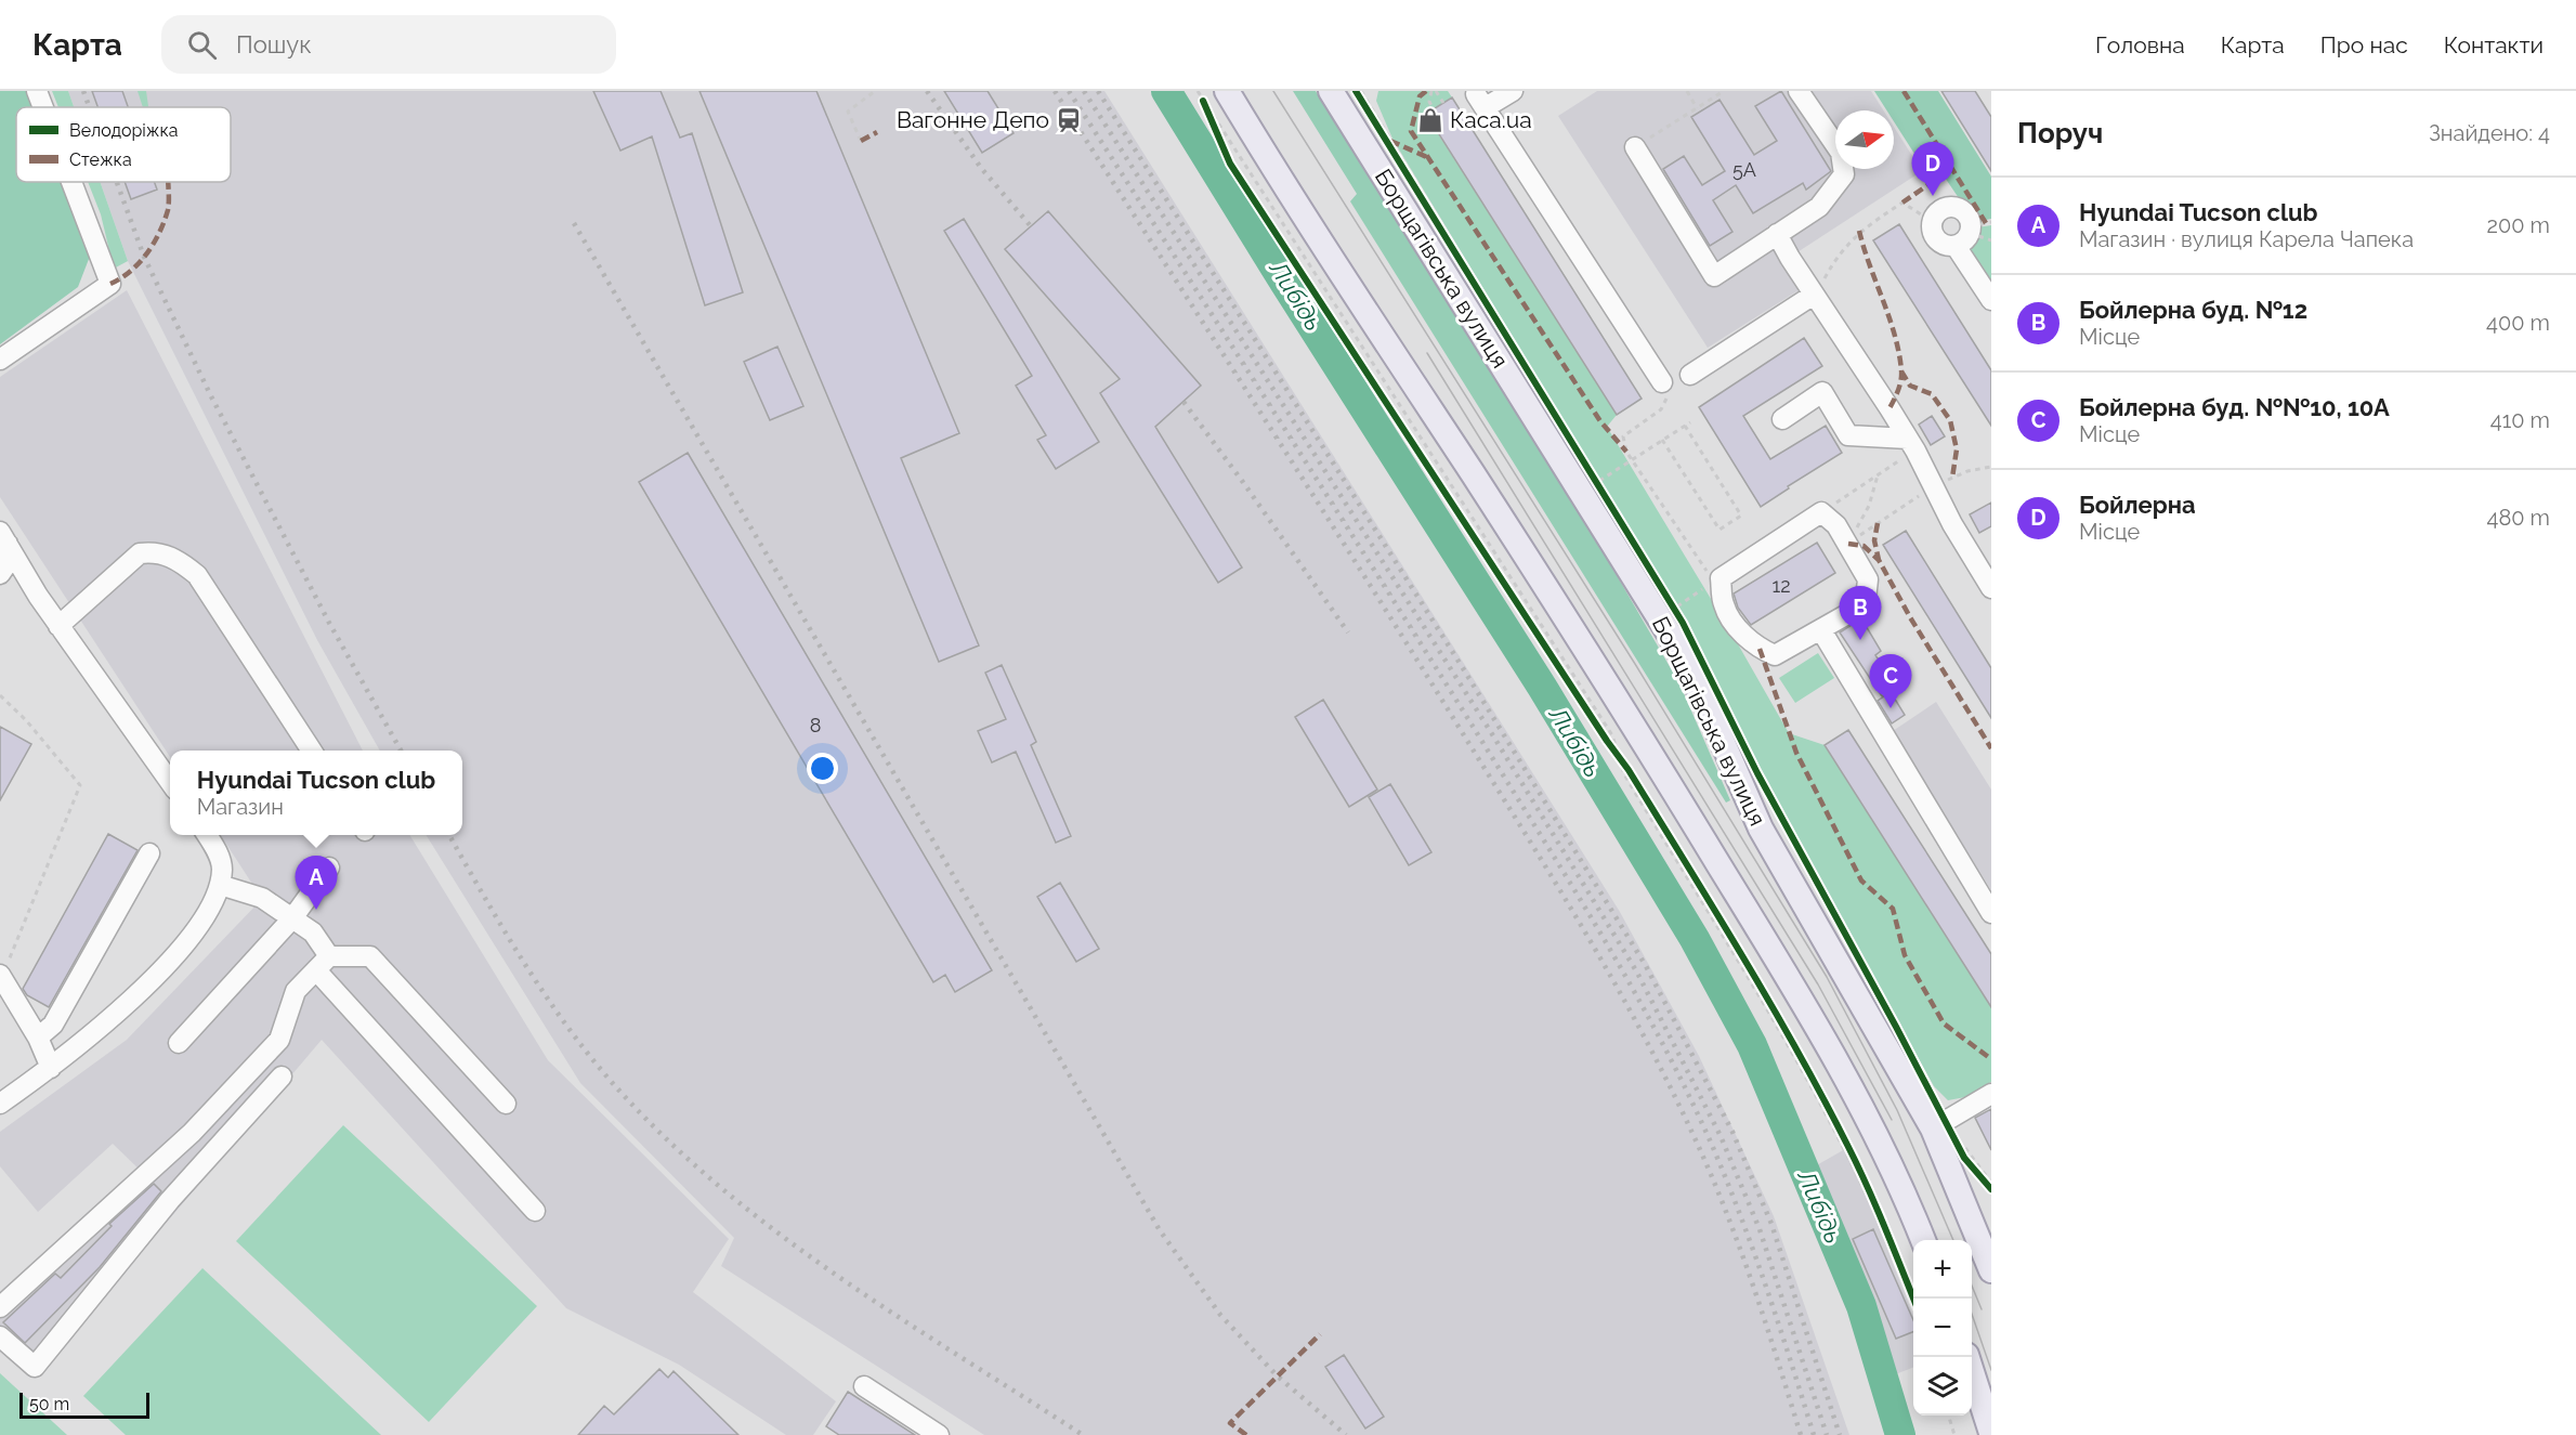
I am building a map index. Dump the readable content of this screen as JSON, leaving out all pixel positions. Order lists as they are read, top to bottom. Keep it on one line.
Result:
{"streets":{"main road":["Борщагівська вулиця"]},"water":["Либідь"],"places":{"station":["Вагонне Депо"],"shop":["Каса.ua"]},"house_numbers":["5А","12","8"],"legend":["Велодоріжка","Стежка"],"scale_bar":"50 m","north":"right","page":{"header":"Карта","search":"Пошук","nav":["Головна","Карта","Про нас","Контакти"],"heading":["Поруч","Знайдено: 4"],"pins":["D","B","C","A"],"list":[{"mark":"A","name":"Hyundai Tucson club","note":"Магазин · вулиця Карела Чапека","value":"200 m"},{"mark":"B","name":"Бойлерна буд. №12","note":"Місце","value":"400 m"},{"mark":"C","name":"Бойлерна буд. №№10, 10А","note":"Місце","value":"410 m"},{"mark":"D","name":"Бойлерна","note":"Місце","value":"480 m"}],"popup":["Hyundai Tucson club","Магазин"],"map_buttons":["+","−"],"scale":"50 m"}}
